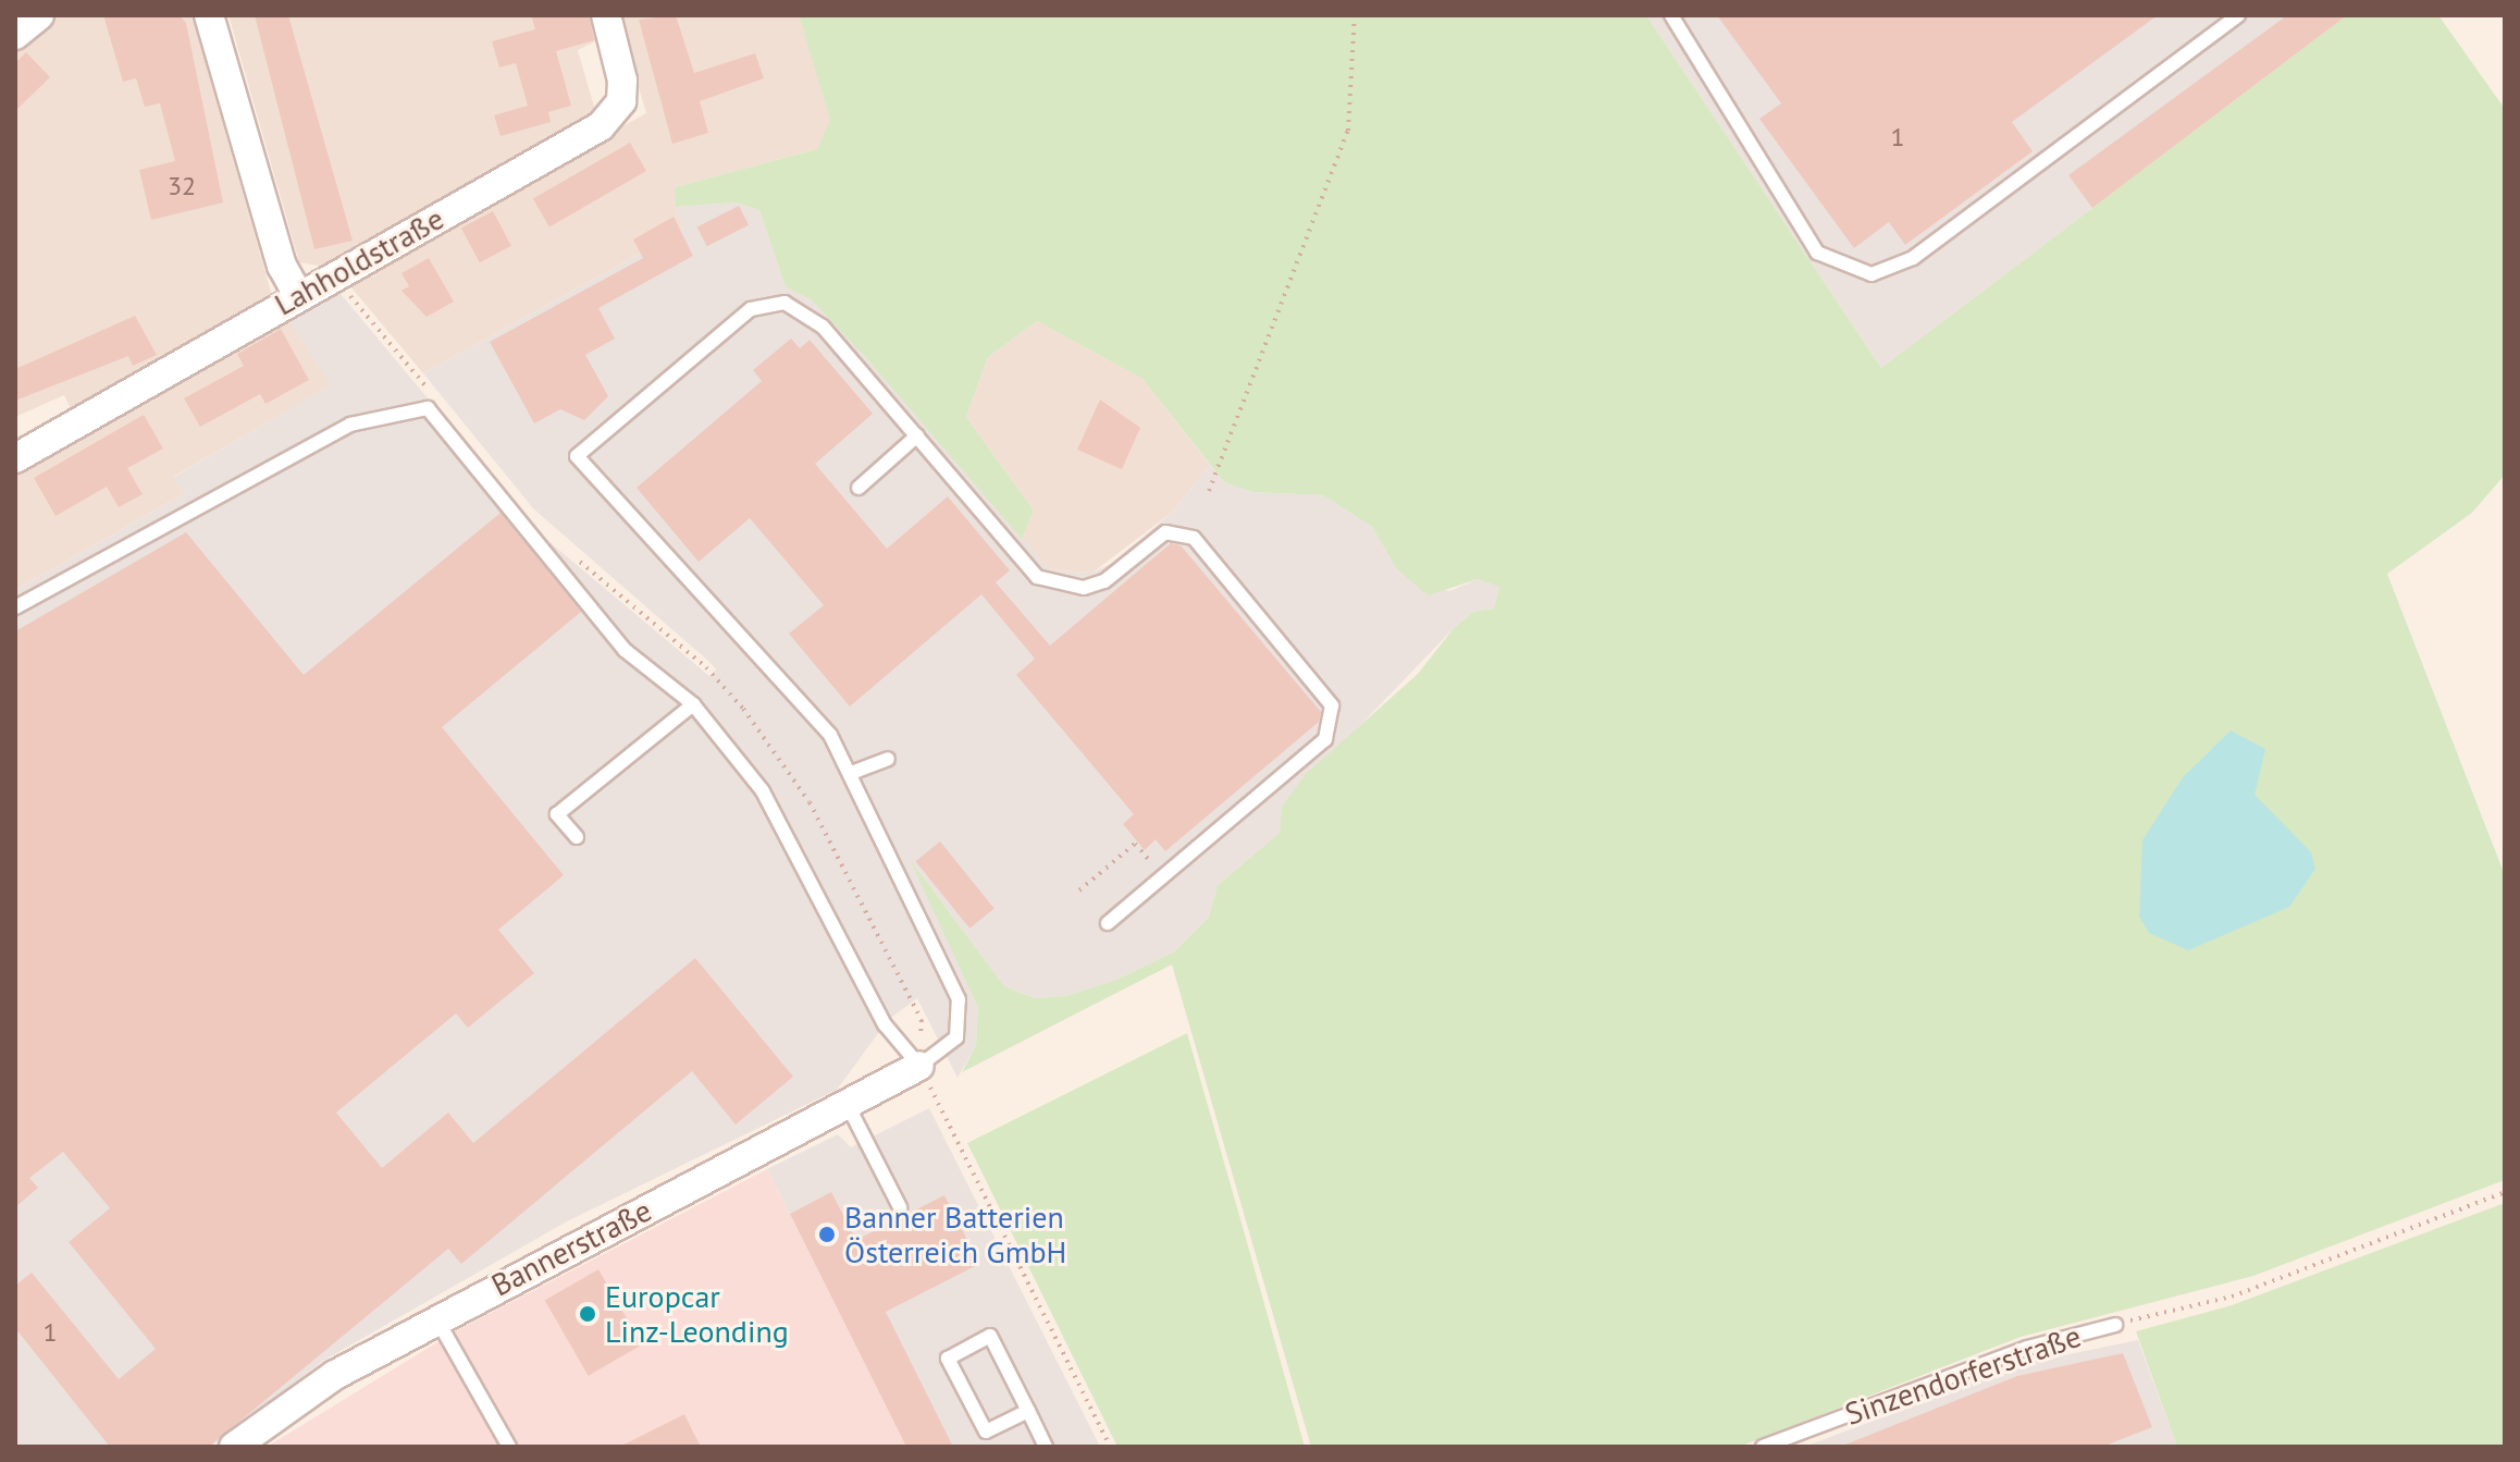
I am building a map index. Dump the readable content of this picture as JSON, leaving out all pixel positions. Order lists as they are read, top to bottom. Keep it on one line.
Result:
{"streets":{"street":["Lahholdstraße","Bannerstraße"],"lane":["Sinzendorferstraße"]},"places":["Banner Batterien Österreich GmbH","Europcar Linz-Leonding"],"house_numbers":["1","32","1"]}
